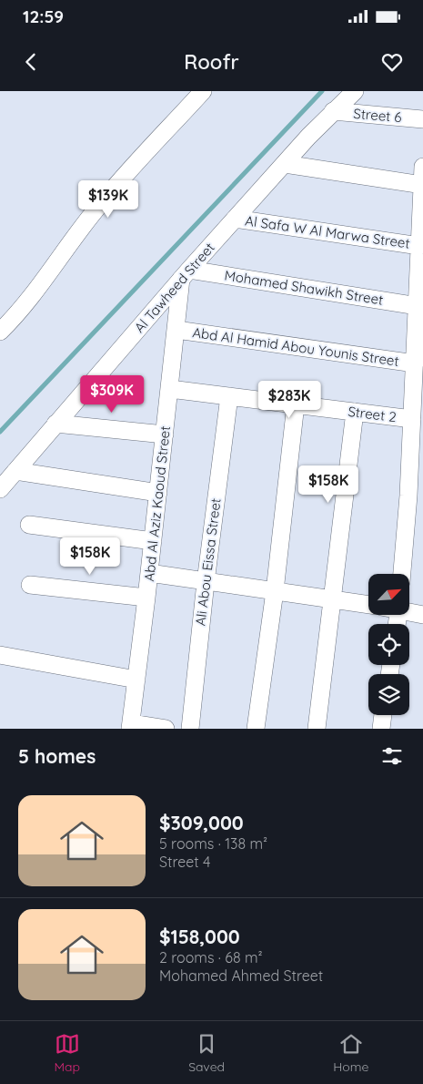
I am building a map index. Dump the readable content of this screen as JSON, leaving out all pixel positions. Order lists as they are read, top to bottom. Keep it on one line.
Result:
{"streets":{"street":["Street 6","Al Safa W Al Marwa Street","Al Tawheed Street","Mohamed Shawikh Street","Abd Al Hamid Abou Younis Street","Street 2","Abd Al Aziz Kaoud Street","Ali Abou Eissa Street"]},"crossings":[["Street 6","Al Tawheed Street"],["Al Safa W Al Marwa Street","Al Tawheed Street"],["Al Tawheed Street","Mohamed Shawikh Street"],["Al Tawheed Street","Abd Al Aziz Kaoud Street"],["Mohamed Shawikh Street","Abd Al Aziz Kaoud Street"],["Abd Al Hamid Abou Younis Street","Abd Al Aziz Kaoud Street"],["Street 2","Abd Al Aziz Kaoud Street"],["Street 2","Ali Abou Eissa Street"]],"north":"top right","page":{"status":"12:59","header":"Roofr","price":["$139K","$309K","$283K","$158K","$158K"],"heading":"5 homes","list":[{"name":"$309,000","note":"5 rooms · 138 m² · Street 4"},{"name":"$158,000","note":"2 rooms · 68 m² · Mohamed Ahmed Street"}],"tabs":["Map","Saved","Home"]}}
